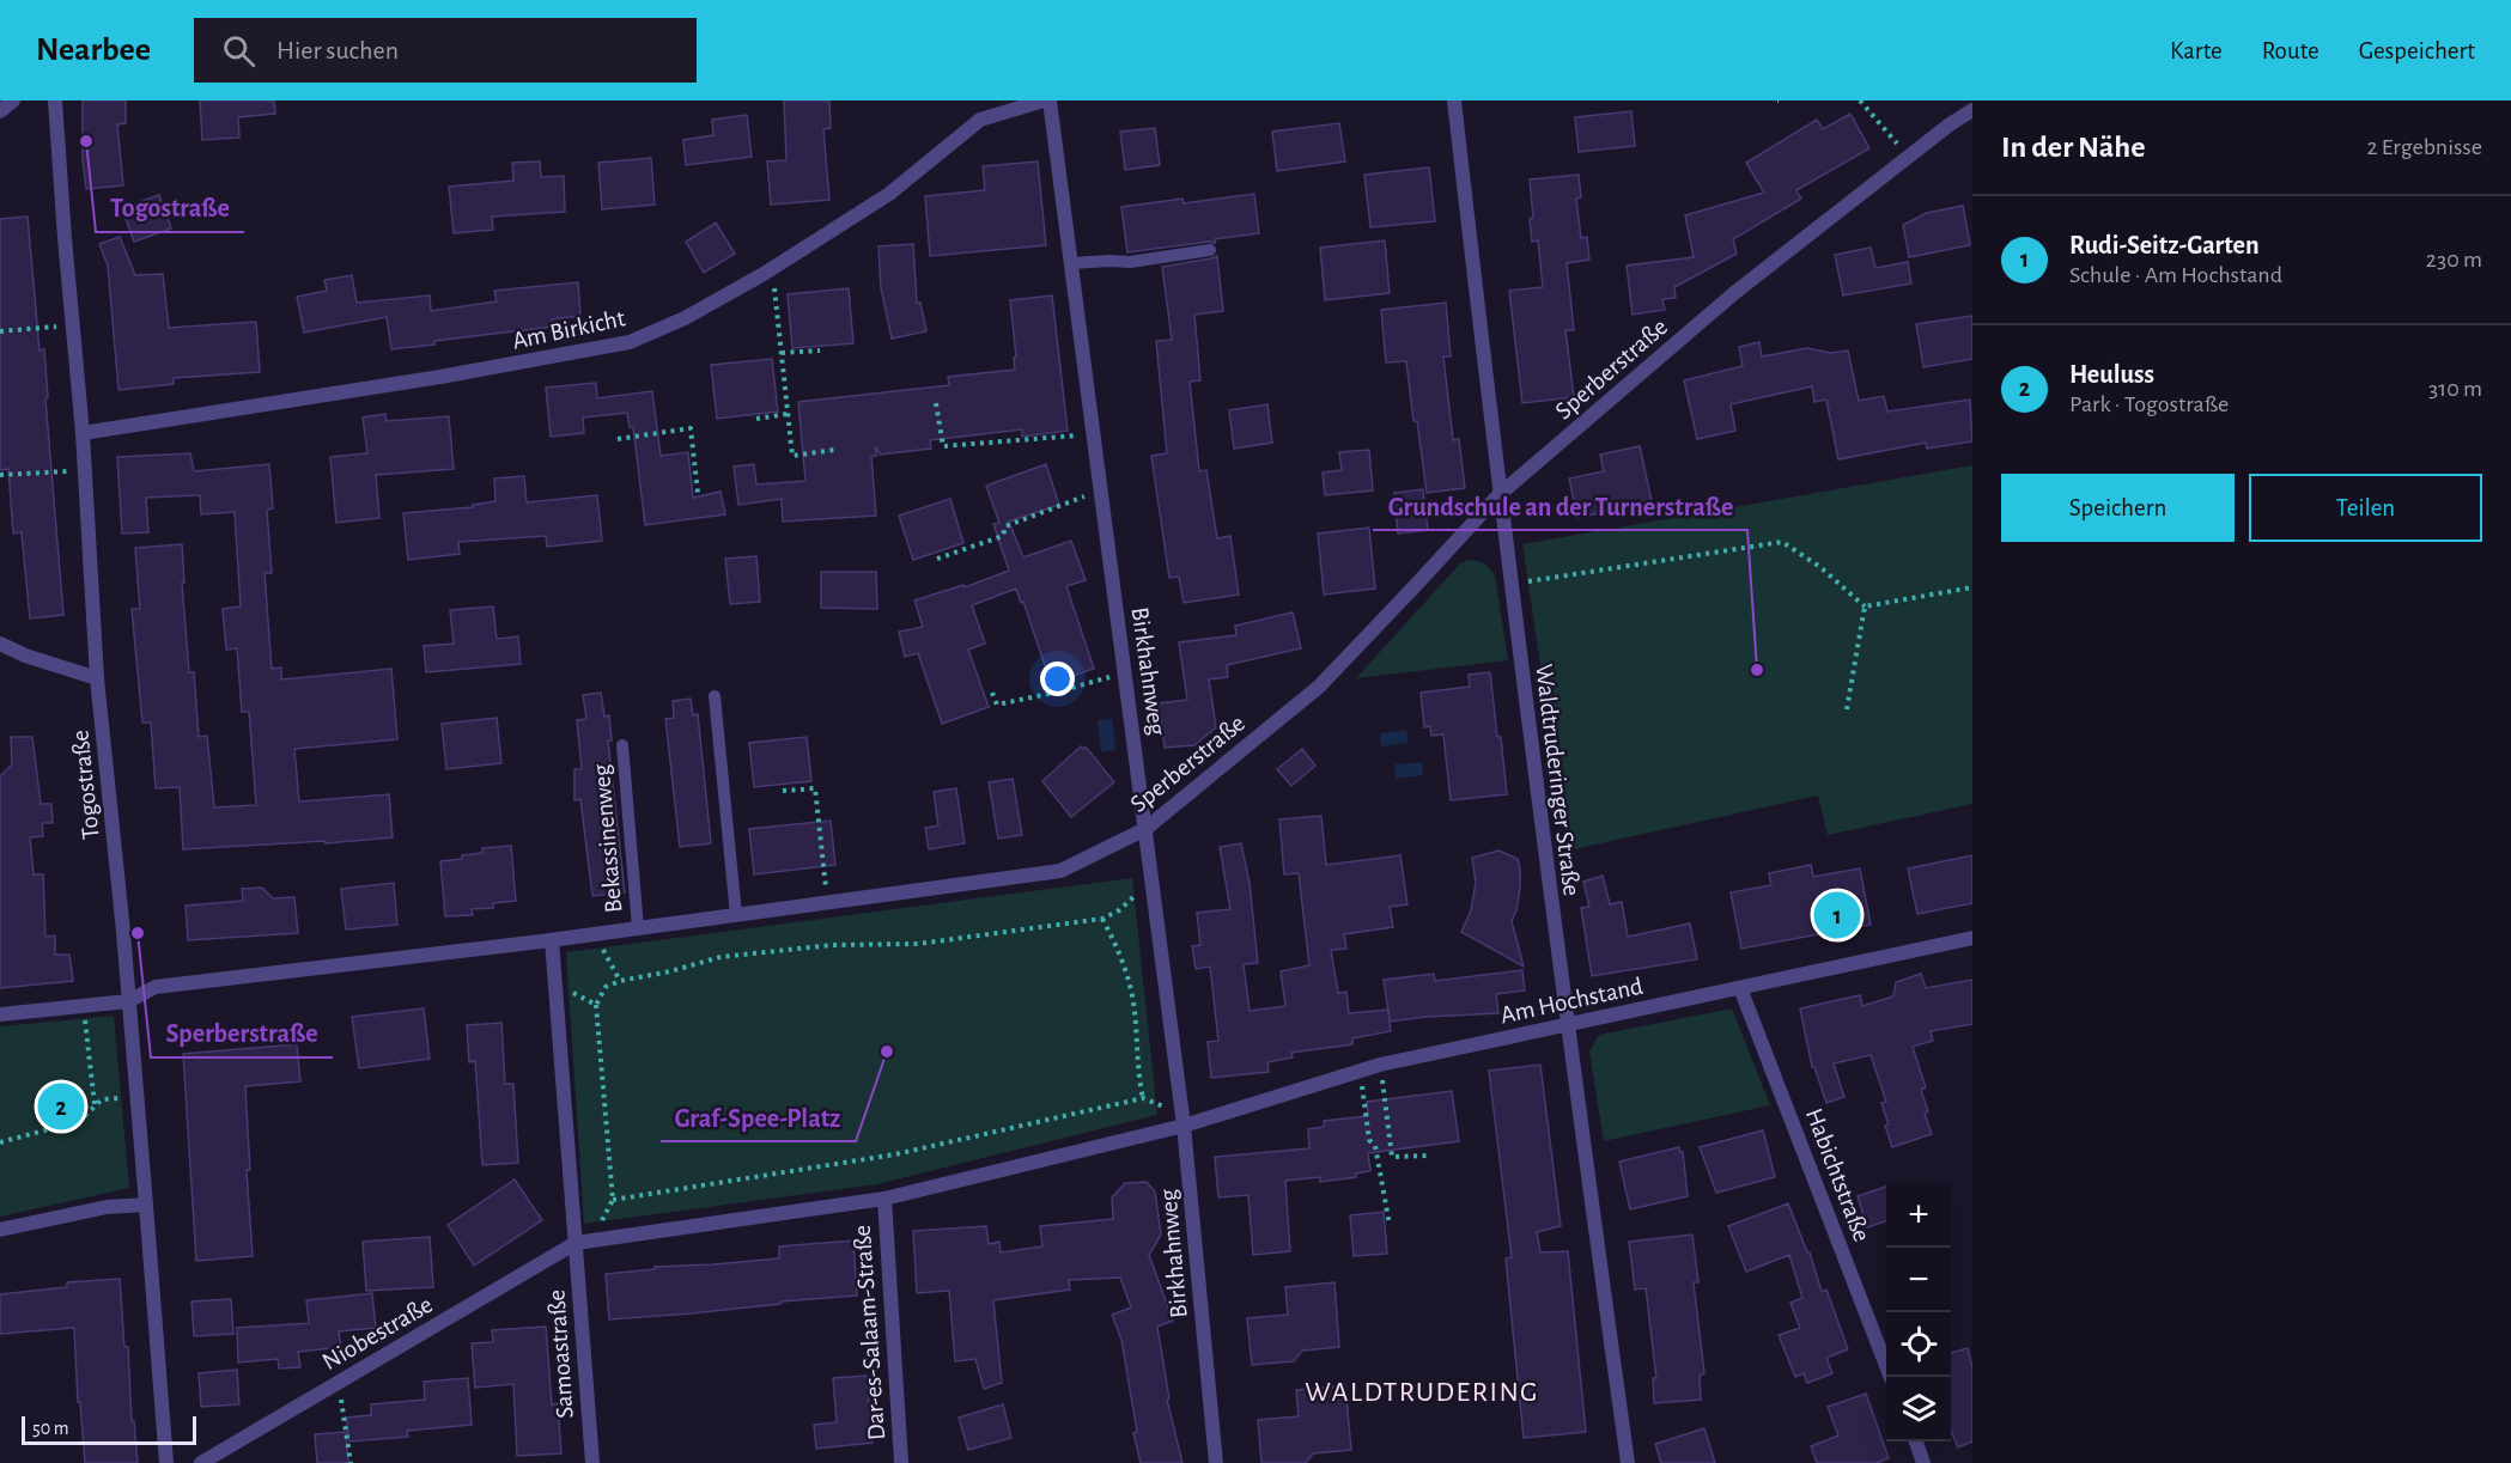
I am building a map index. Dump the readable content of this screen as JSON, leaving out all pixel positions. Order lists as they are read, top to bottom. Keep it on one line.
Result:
{"streets":{"street":["Am Birkicht","Sperberstraße","Birkhahnweg","Waldtruderinger Straße","Togostraße","Am Hochstand","Habichtstraße","Niobestraße","Dar-es-Salaam-Straße","Samoastraße"],"lane":["Bekassinenweg"]},"crossings":[["Am Birkicht","Togostraße"],["Sperberstraße","Birkhahnweg"],["Sperberstraße","Waldtruderinger Straße"],["Sperberstraße","Togostraße"],["Sperberstraße","Bekassinenweg"],["Sperberstraße","Samoastraße"],["Birkhahnweg","Am Hochstand"],["Waldtruderinger Straße","Am Hochstand"],["Am Hochstand","Habichtstraße"],["Am Hochstand","Niobestraße"],["Am Hochstand","Dar-es-Salaam-Straße"],["Am Hochstand","Samoastraße"],["Niobestraße","Samoastraße"]],"districts":["WALDTRUDERING"],"places":["Togostraße","Grundschule an der Turnerstraße","Sperberstraße","Graf-Spee-Platz"],"scale_bar":"50 m","page":{"header":"Nearbee","search":"Hier suchen","nav":["Karte","Route","Gespeichert"],"heading":["In der Nähe","2 Ergebnisse"],"list":[{"mark":"1","name":"Rudi-Seitz-Garten","note":"Schule · Am Hochstand","value":"230 m"},{"mark":"2","name":"Heuluss","note":"Park · Togostraße","value":"310 m"}],"buttons":["Speichern","Teilen"],"pins":["1","2"],"map_buttons":["+","−"],"scale":"50 m"}}
